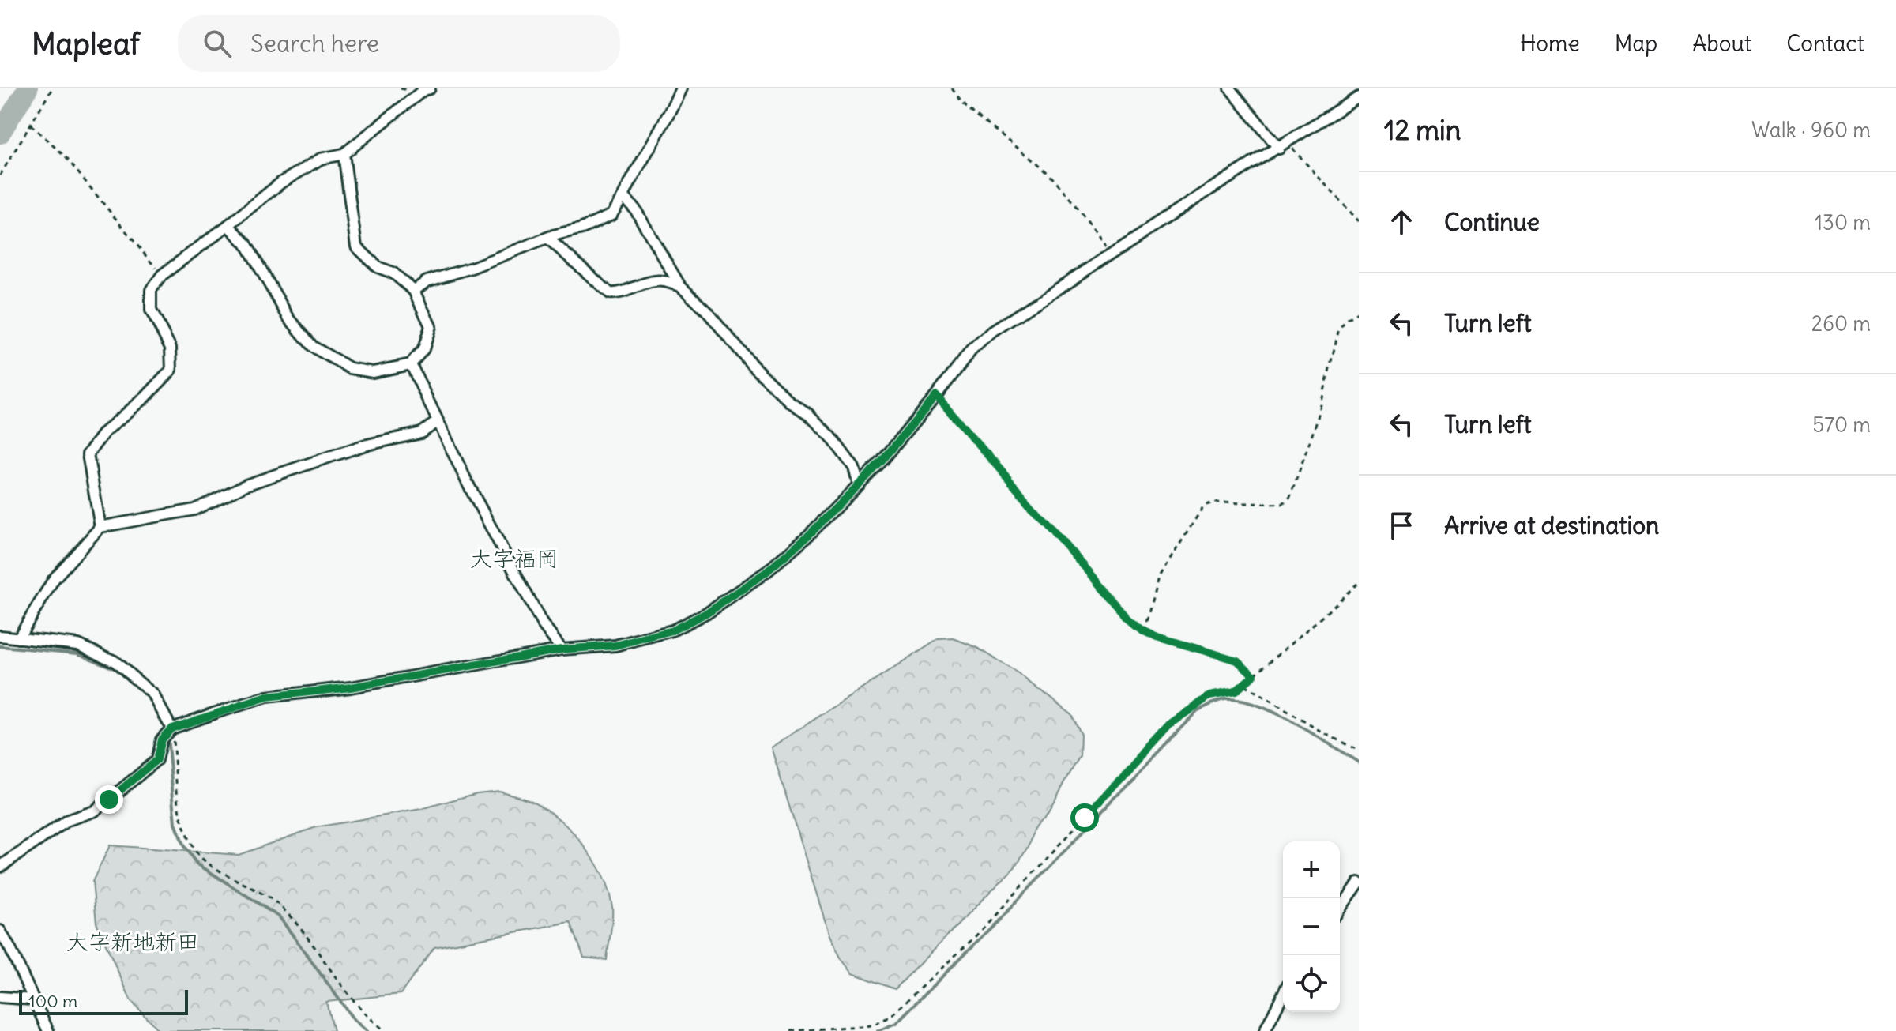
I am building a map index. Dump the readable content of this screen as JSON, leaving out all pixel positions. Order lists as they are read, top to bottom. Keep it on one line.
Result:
{"districts":["大字福岡","大字新地新田"],"scale_bar":"100 m","page":{"header":"Mapleaf","search":"Search here","nav":["Home","Map","About","Contact"],"heading":["12 min","Walk · 960 m"],"list":[["Continue","130 m"],["Turn left","260 m"],["Turn left","570 m"],"Arrive at destination"],"map_buttons":["+","−"],"scale":"100 m"}}
